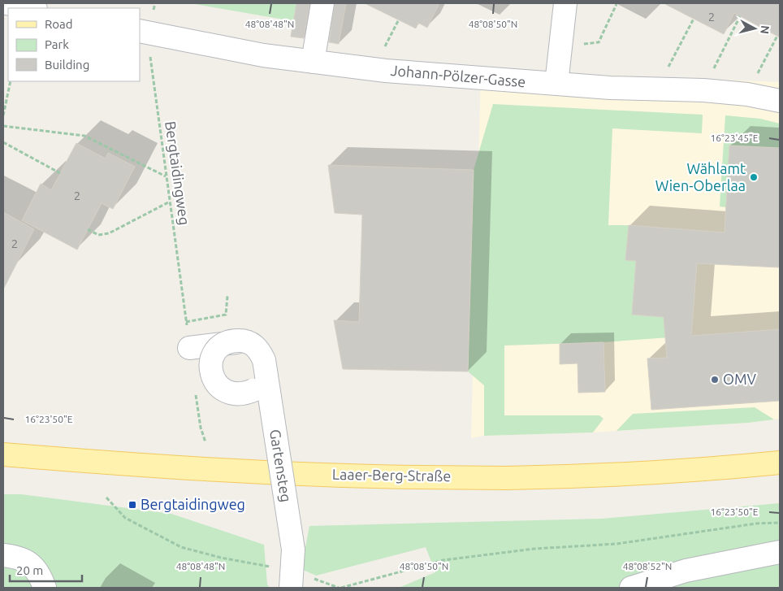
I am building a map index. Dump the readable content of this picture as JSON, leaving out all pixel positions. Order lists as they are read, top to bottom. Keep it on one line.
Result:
{"streets":{"main road":["Laaer-Berg-Straße"],"street":["Johann-Pölzer-Gasse","Gartensteg"],"path":["Bergtaidingweg"]},"crossings":[["Bergtaidingweg","Gartensteg"]],"places":{"other":["Wählamt Wien-Oberlaa","OMV"],"transit":["Bergtaidingweg"]},"house_numbers":["2","2","2"],"legend":["Road","Park","Building"],"scale_bar":"20 m","north":"right","coordinates":["48°08'48\"N","48°08'50\"N","16°23'45\"E","16°23'50\"E","48°08'52\"N"]}
